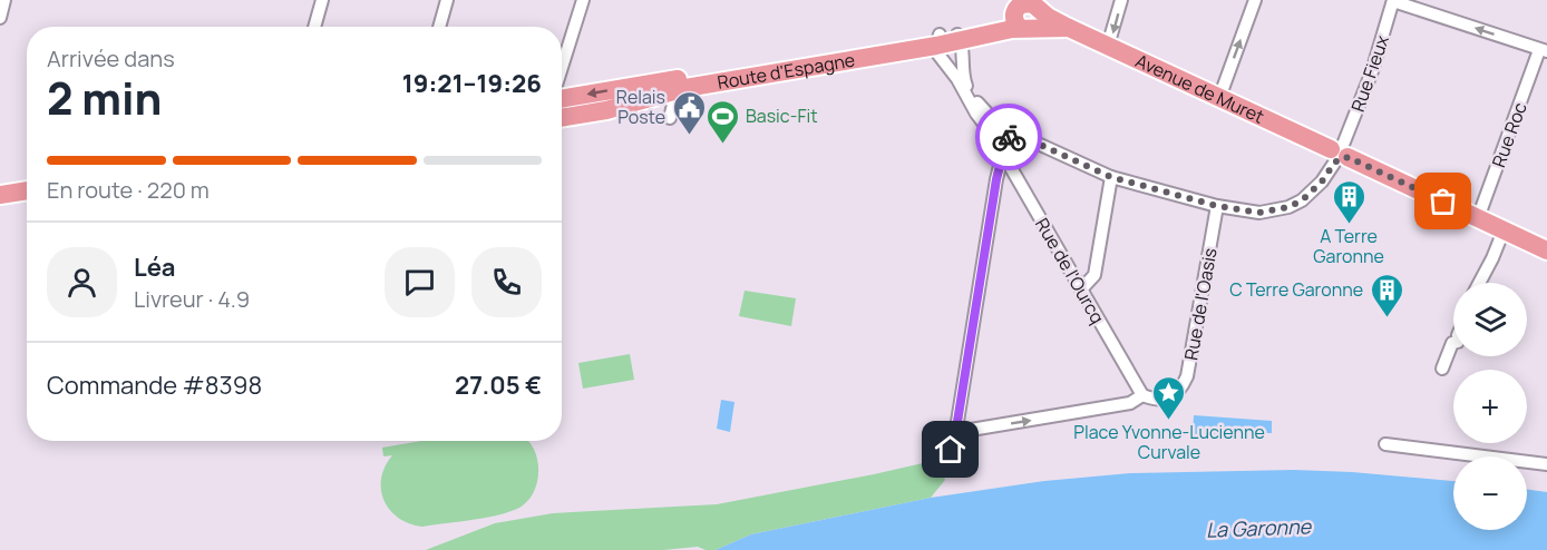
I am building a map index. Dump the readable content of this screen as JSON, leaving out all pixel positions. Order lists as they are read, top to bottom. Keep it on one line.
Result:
{"streets":{"main road":["Route d'Espagne","Avenue de Muret"],"street":["Rue Fieux","Rue Roc","Rue de l'Ourcq","Rue de l'Oasis"]},"crossings":[["Route d'Espagne","Avenue de Muret"],["Rue Fieux","Avenue de Muret"],["Rue Fieux","Rue de l'Ourcq"],["Rue Fieux","Rue de l'Oasis"],["Avenue de Muret","Rue Roc"],["Rue de l'Ourcq","Rue de l'Oasis"]],"water":["La Garonne"],"places":{"public building":["Relais Poste"],"sports":["Basic-Fit"],"building":["A Terre Garonne","C Terre Garonne"],"place":["Place Yvonne-Lucienne Curvale"]},"page":{"heading":["2 min","Arrivée dans","19:21–19:26"],"panel":["Léa","Livreur · 4.9","Commande #8398","27.05 €"],"bar":"En route · 220 m","map_buttons":["+","−"]}}
